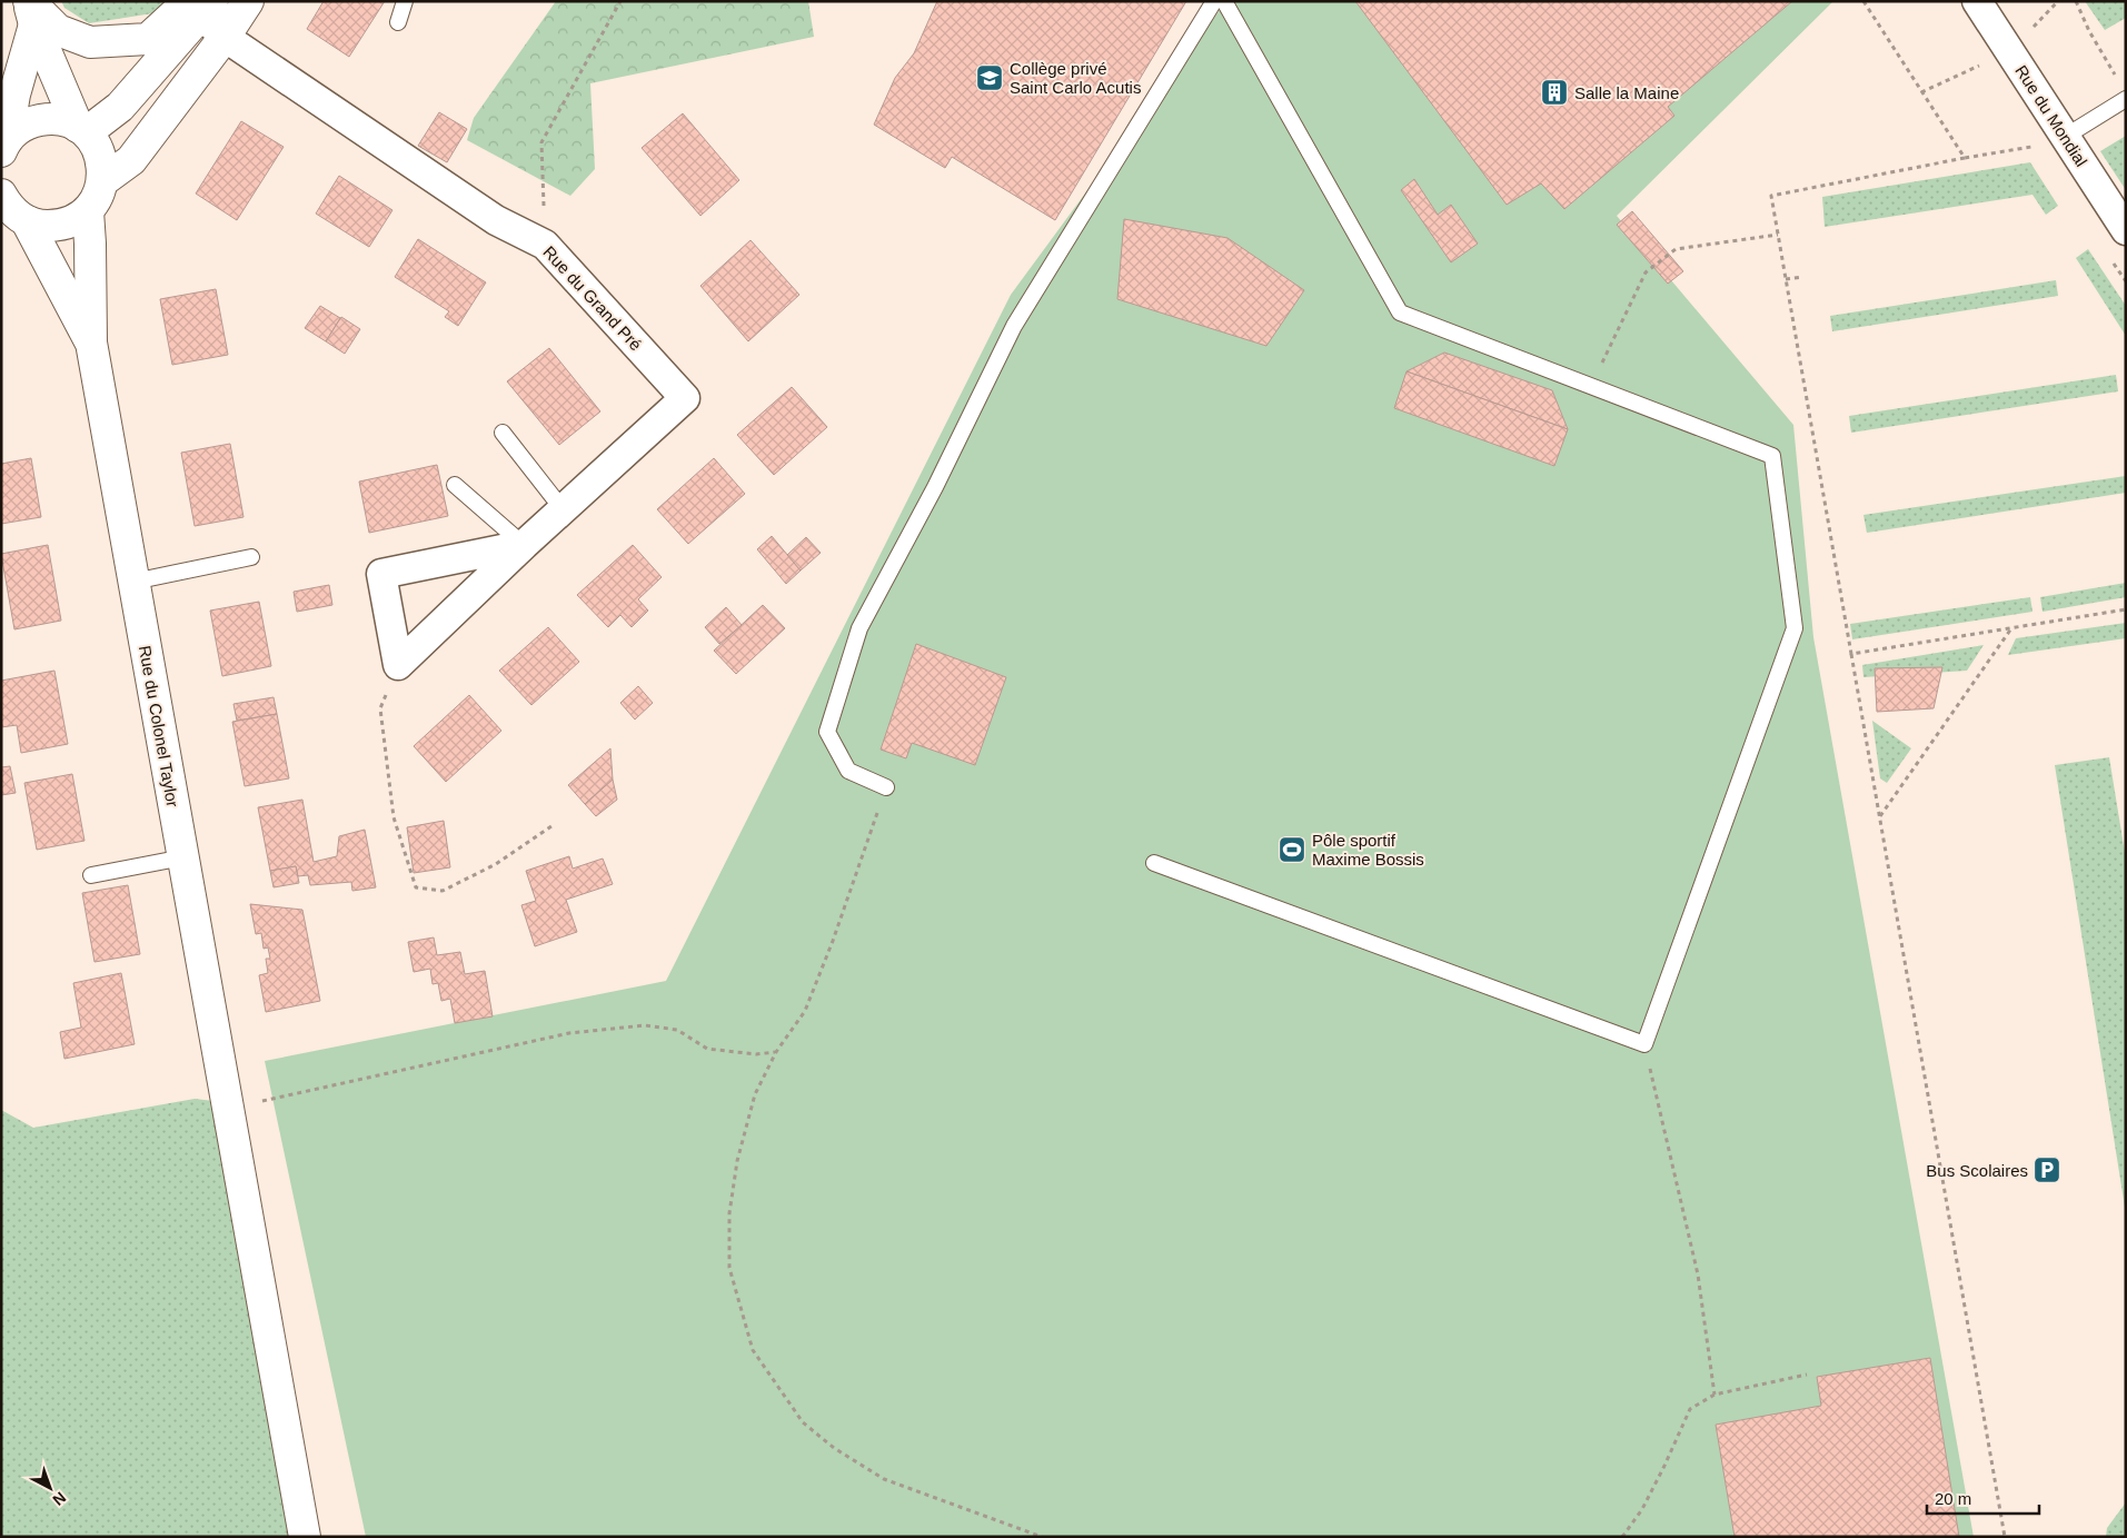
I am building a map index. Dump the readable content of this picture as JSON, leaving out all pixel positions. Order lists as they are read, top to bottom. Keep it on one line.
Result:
{"streets":{"main road":["Rue du Colonel Taylor"],"street":["Rue du Mondial","Rue du Grand Pré"]},"places":{"school or university":["Collège privé Saint Carlo Acutis"],"building":["Salle la Maine"],"sports":["Pôle sportif Maxime Bossis"],"parking":["Bus Scolaires"]},"scale_bar":"20 m","north":"bottom right"}
